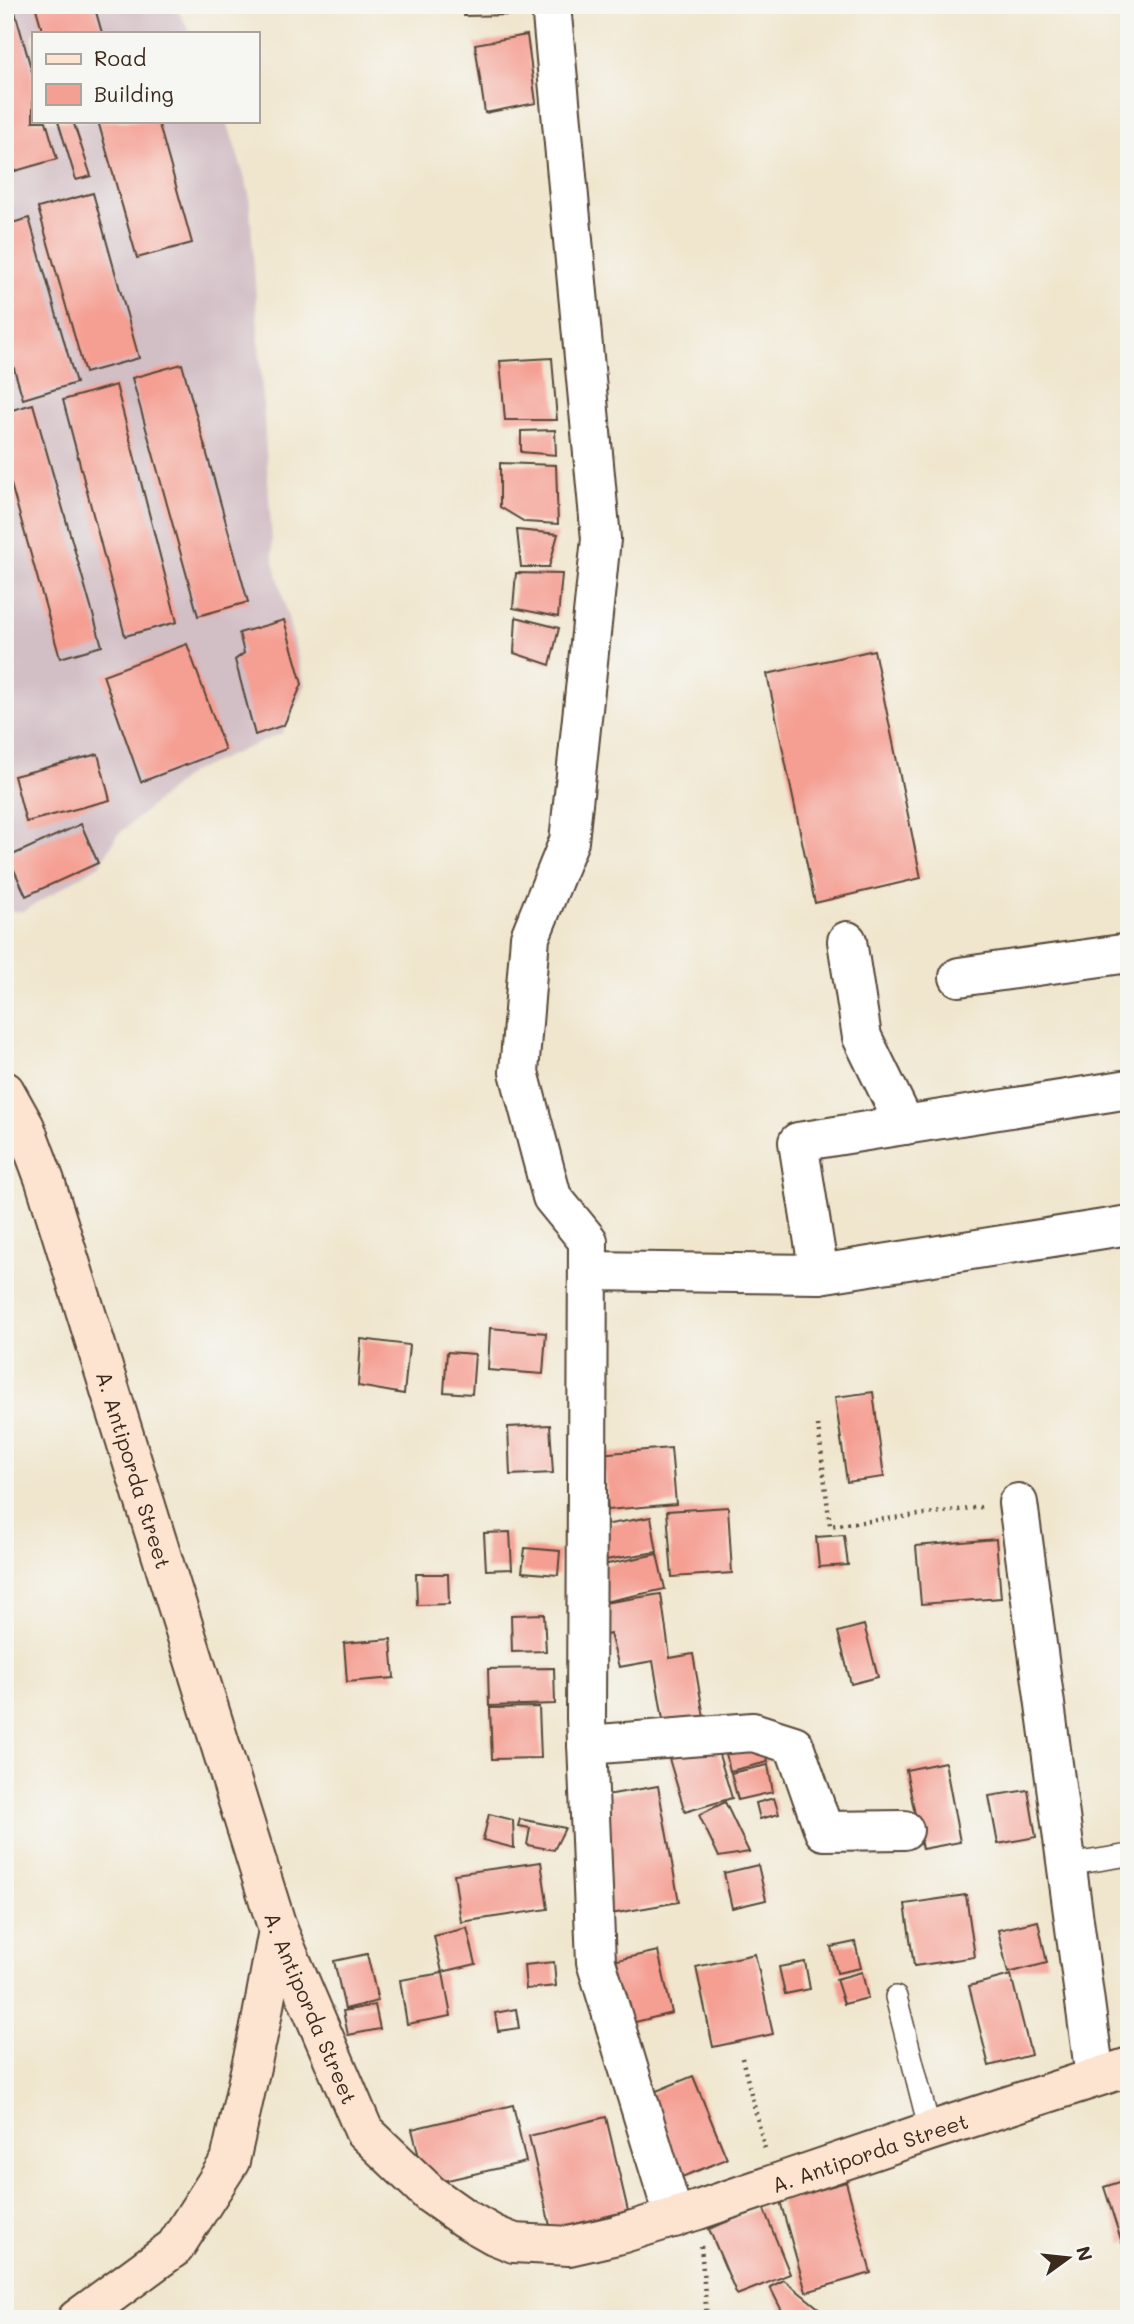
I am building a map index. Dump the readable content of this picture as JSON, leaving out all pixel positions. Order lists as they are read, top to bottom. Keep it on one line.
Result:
{"streets":{"street":["A. Antiporda Street"]},"legend":["Road","Building"],"north":"right"}
